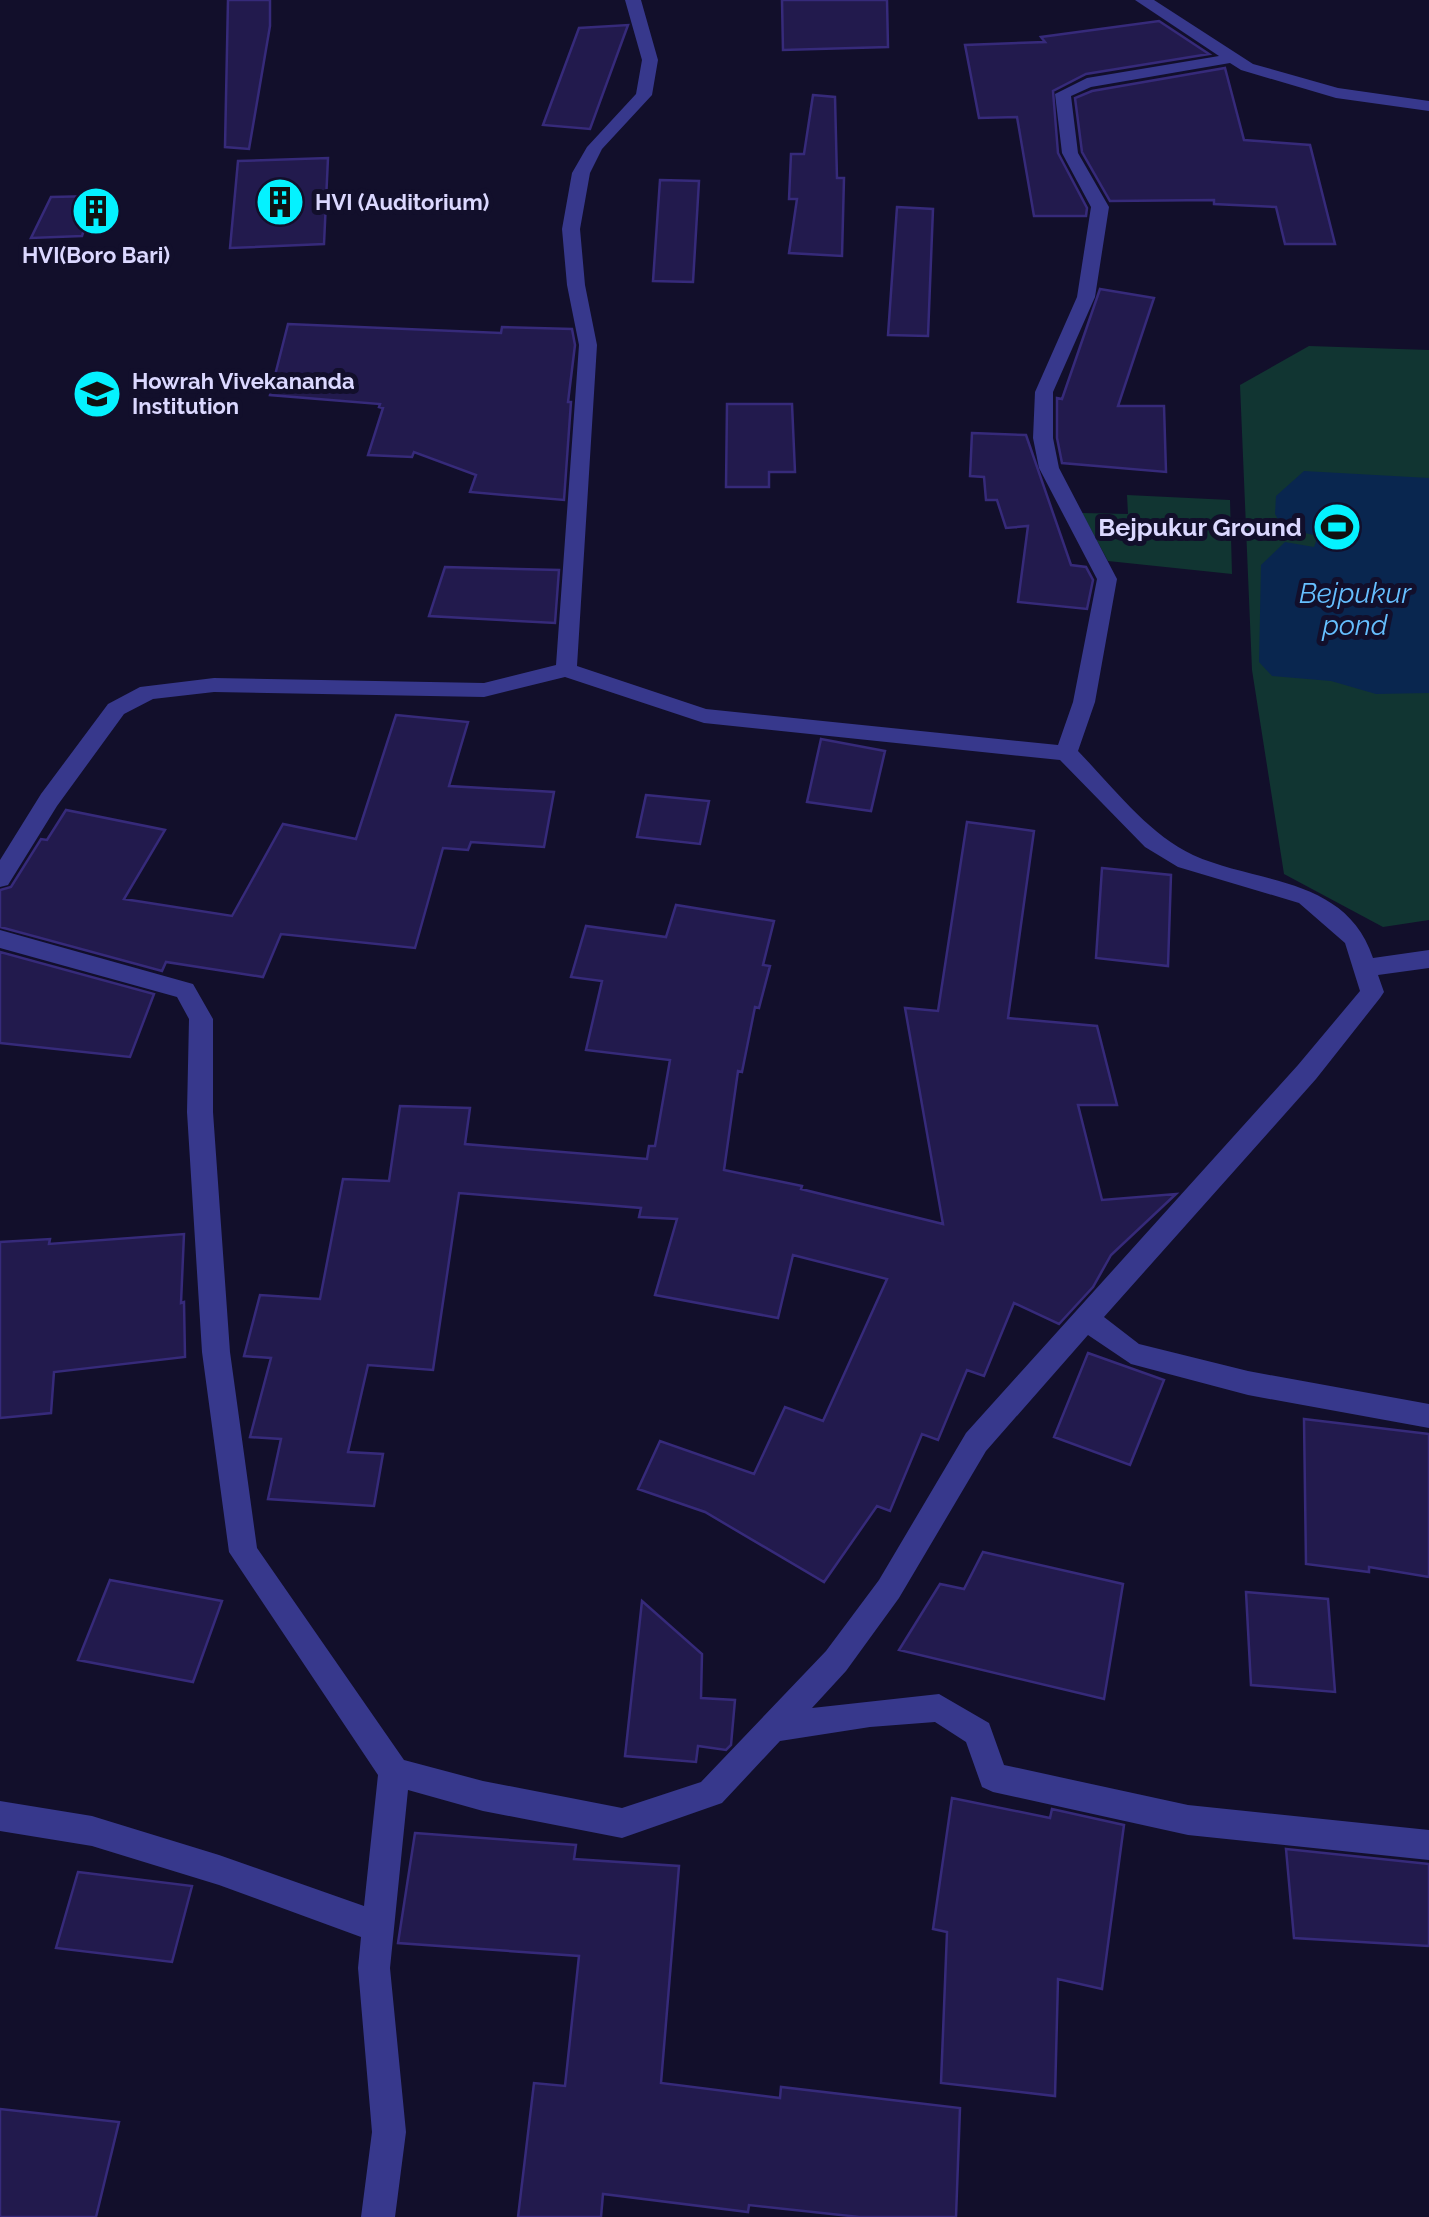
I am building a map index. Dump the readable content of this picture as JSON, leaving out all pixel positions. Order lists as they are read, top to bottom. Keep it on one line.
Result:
{"water":["Bejpukur pond"],"places":{"building":["HVI (Auditorium)","HVI(Boro Bari)"],"school or university":["Howrah Vivekananda Institution"],"sports":["Bejpukur Ground"]}}
